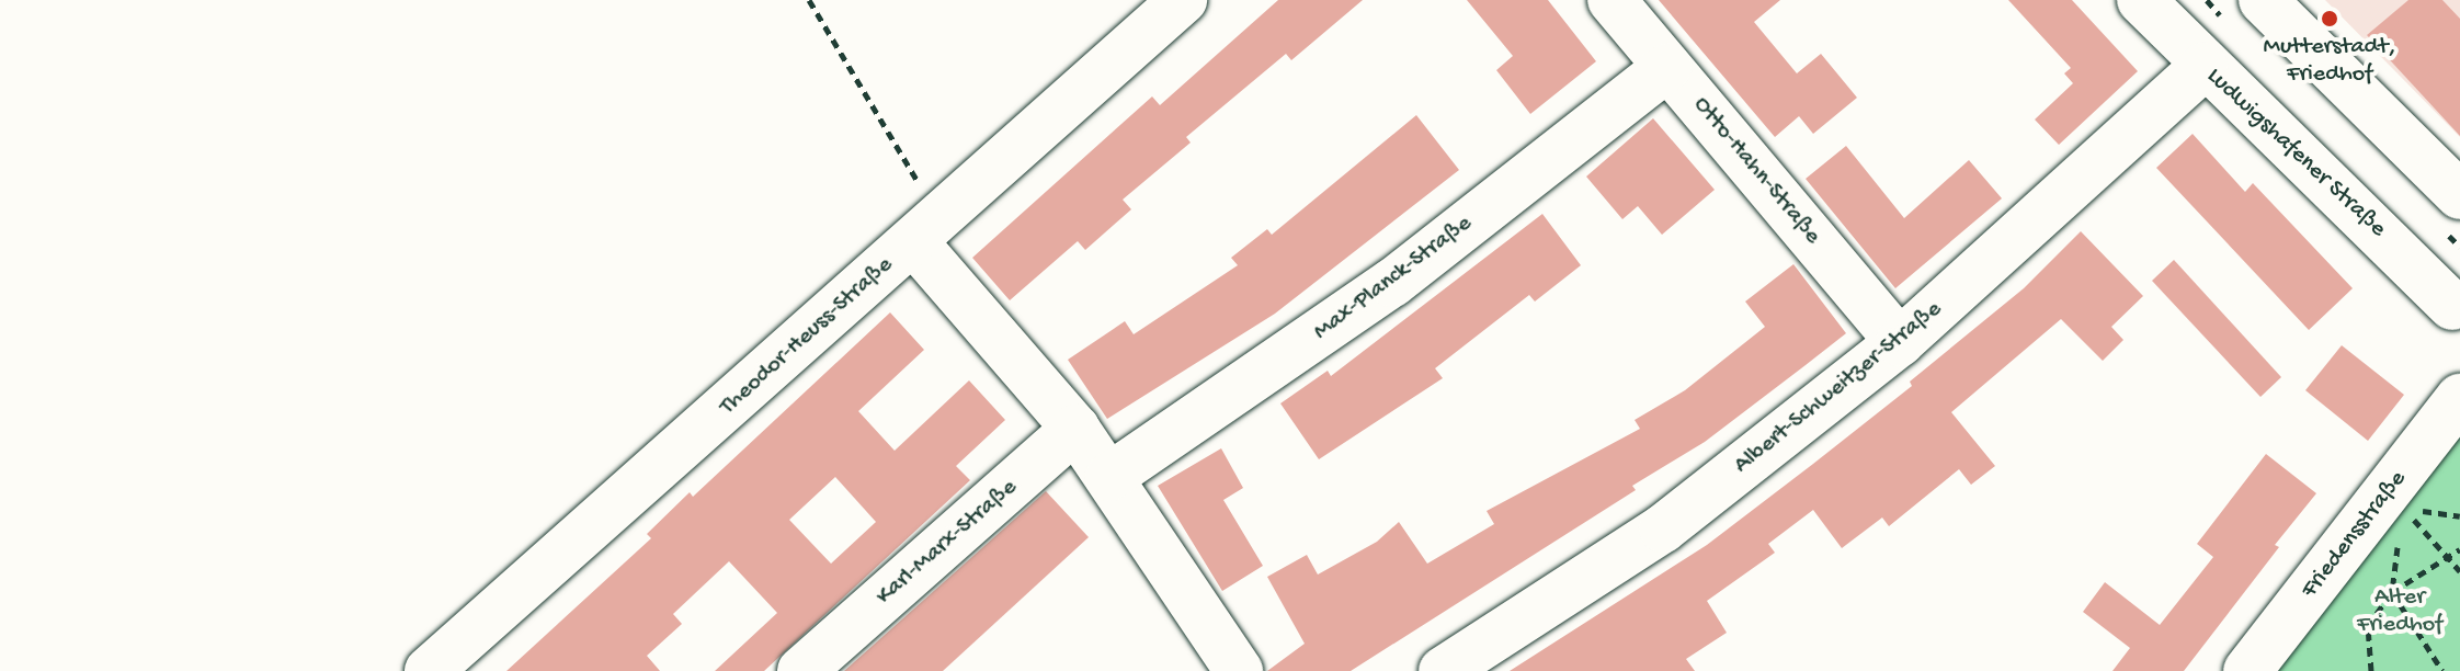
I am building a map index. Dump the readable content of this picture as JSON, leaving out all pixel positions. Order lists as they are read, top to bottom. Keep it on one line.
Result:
{"streets":{"street":["Ludwigshafener Straße","Otto-Hahn-Straße","Max-Planck-Straße","Theodor-Heuss-Straße","Albert-Schweitzer-Straße","Friedensstraße","Karl-Marx-Straße"]},"crossings":[["Ludwigshafener Straße","Albert-Schweitzer-Straße"],["Otto-Hahn-Straße","Max-Planck-Straße"],["Otto-Hahn-Straße","Albert-Schweitzer-Straße"]],"parks":["Alter Friedhof"],"places":["Mutterstadt, Friedhof"]}
